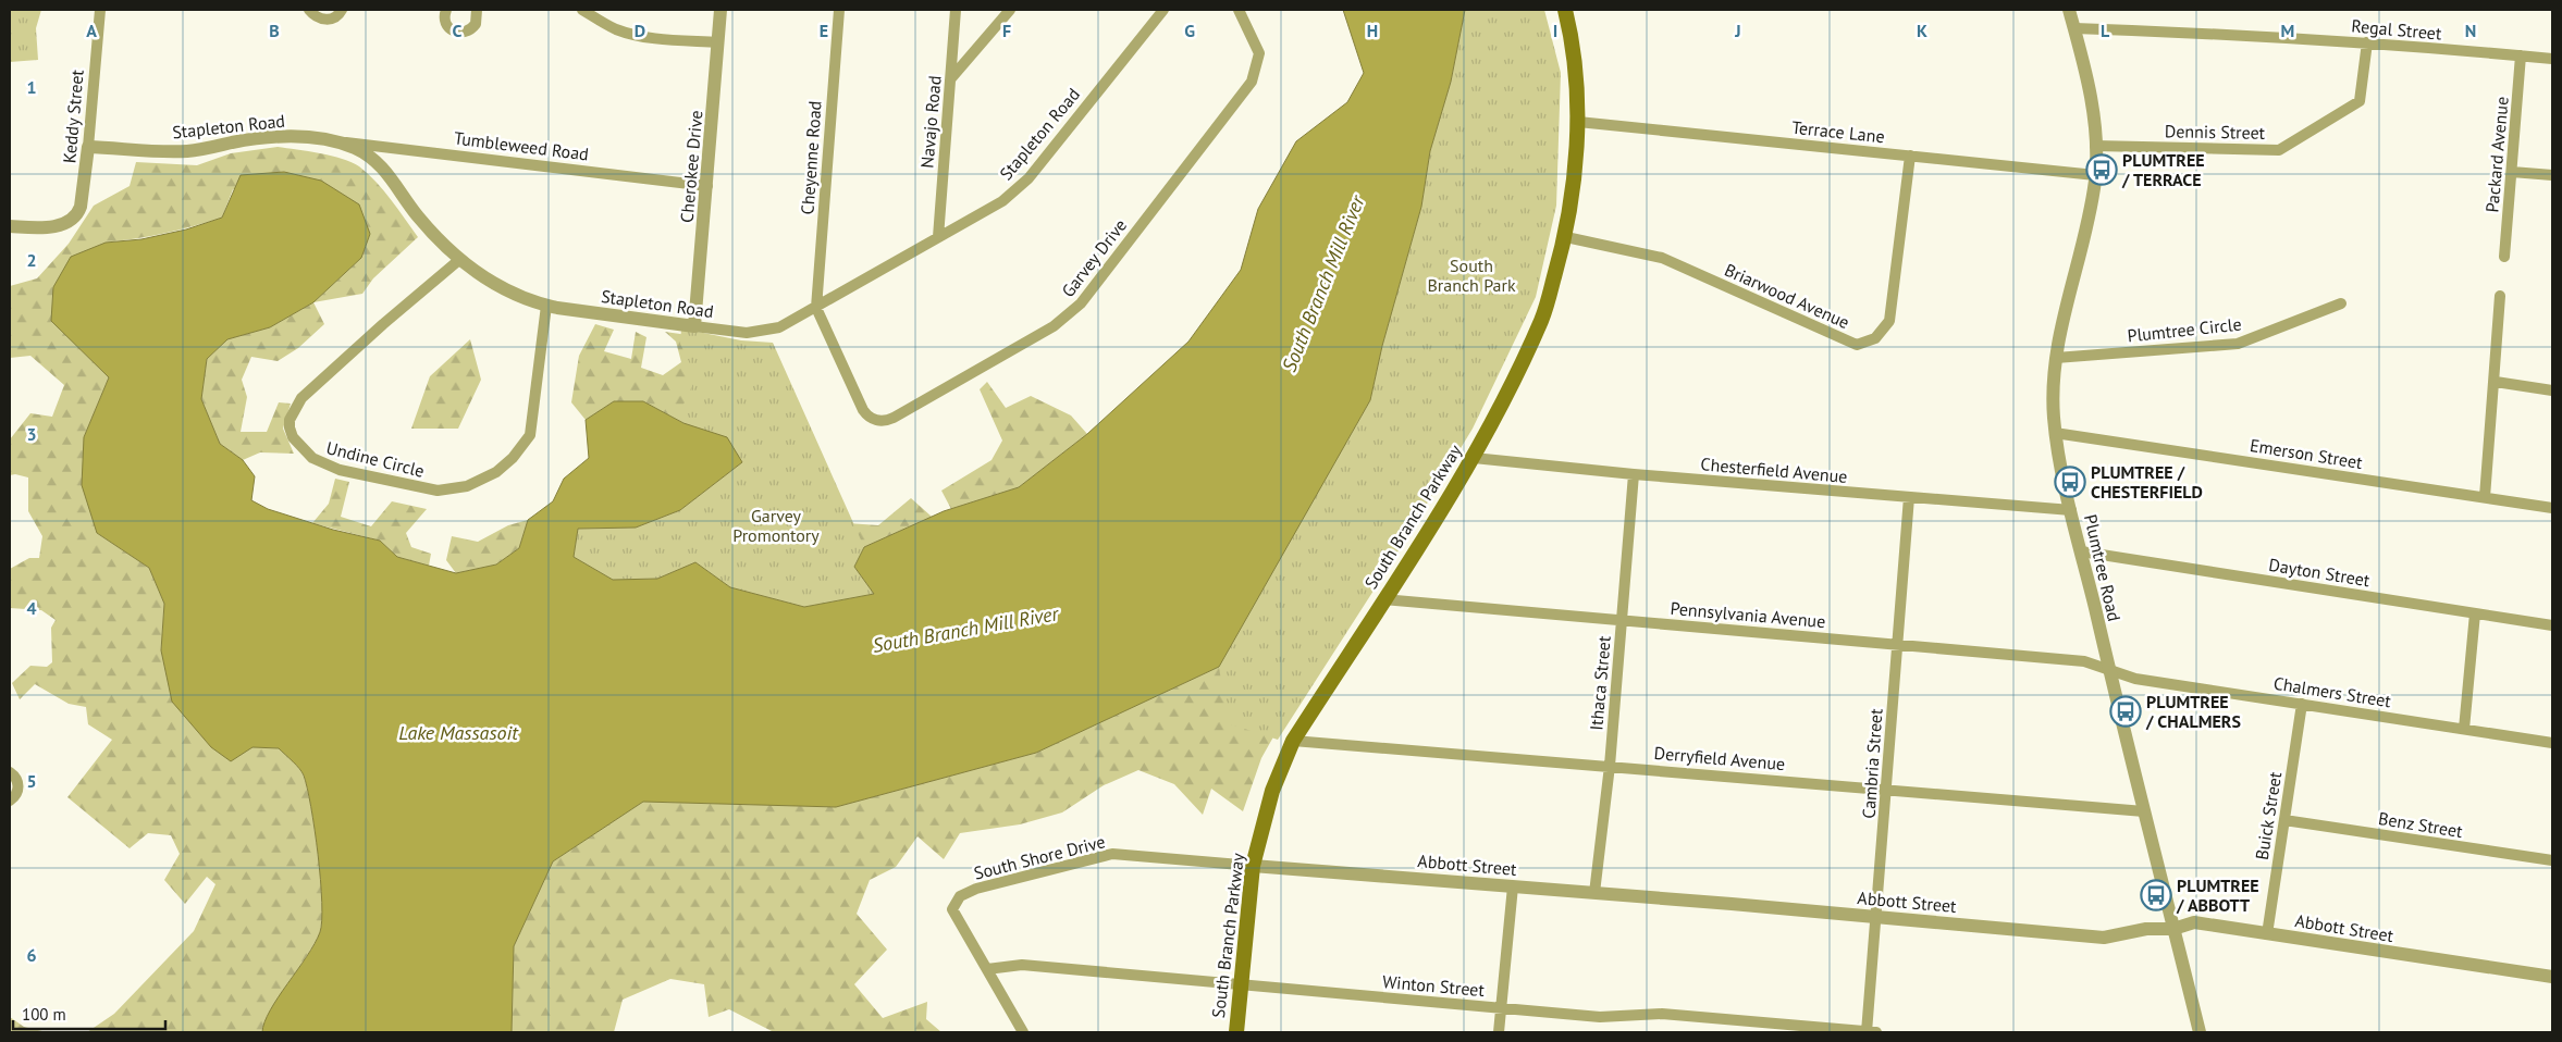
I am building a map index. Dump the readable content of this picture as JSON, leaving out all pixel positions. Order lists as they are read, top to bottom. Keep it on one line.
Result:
{"streets":{"main road":["South Branch Parkway"],"street":["Regal Street","Keddy Street","Navajo Road","Stapleton Road","Terrace Lane","Dennis Street","Tumbleweed Road","Packard Avenue","Cheyenne Road","Cherokee Drive","Garvey Drive","Briarwood Avenue","Plumtree Circle","Emerson Street","Undine Circle","Chesterfield Avenue","Plumtree Road","Dayton Street","Pennsylvania Avenue","Ithaca Street","Chalmers Street","Derryfield Avenue","Cambria Street","Buick Street","Benz Street","South Shore Drive","Abbott Street","Winton Street"]},"crossings":[["Regal Street","Dennis Street"],["Regal Street","Packard Avenue"],["Regal Street","Plumtree Road"],["Keddy Street","Stapleton Road"],["Navajo Road","Stapleton Road"],["Stapleton Road","Tumbleweed Road"],["Stapleton Road","Cheyenne Road"],["Stapleton Road","Cherokee Drive"],["Stapleton Road","Garvey Drive"],["Stapleton Road","Undine Circle"],["Terrace Lane","Briarwood Avenue"],["Terrace Lane","South Branch Parkway"],["Terrace Lane","Plumtree Road"],["Dennis Street","Plumtree Road"],["Tumbleweed Road","Cherokee Drive"],["Cheyenne Road","Garvey Drive"],["Briarwood Avenue","South Branch Parkway"],["Plumtree Circle","Plumtree Road"],["Emerson Street","Plumtree Road"],["Chesterfield Avenue","South Branch Parkway"],["Chesterfield Avenue","Plumtree Road"],["Chesterfield Avenue","Ithaca Street"],["Chesterfield Avenue","Cambria Street"],["South Branch Parkway","Pennsylvania Avenue"],["South Branch Parkway","Derryfield Avenue"],["South Branch Parkway","South Shore Drive"],["South Branch Parkway","Abbott Street"],["South Branch Parkway","Winton Street"],["Plumtree Road","Dayton Street"],["Plumtree Road","Pennsylvania Avenue"],["Plumtree Road","Chalmers Street"],["Plumtree Road","Derryfield Avenue"],["Plumtree Road","Abbott Street"],["Pennsylvania Avenue","Ithaca Street"],["Pennsylvania Avenue","Chalmers Street"],["Pennsylvania Avenue","Cambria Street"],["Ithaca Street","Derryfield Avenue"],["Ithaca Street","Abbott Street"],["Chalmers Street","Buick Street"],["Derryfield Avenue","Cambria Street"],["Cambria Street","Abbott Street"],["Cambria Street","Winton Street"],["Buick Street","Benz Street"],["Buick Street","Abbott Street"],["South Shore Drive","Abbott Street"],["South Shore Drive","Winton Street"]],"water":["South Branch Mill River","Lake Massasoit"],"parks":["South Branch Park","Garvey Promontory"],"places":{"bus stop":["PLUMTREE / TERRACE","PLUMTREE / CHESTERFIELD","PLUMTREE / CHALMERS","PLUMTREE / ABBOTT"]},"scale_bar":"100 m","grid":{"columns":["A","B","C","D","E","F","G","H","I","J","K","L","M","N"],"rows":["1","2","3","4","5","6"]}}
